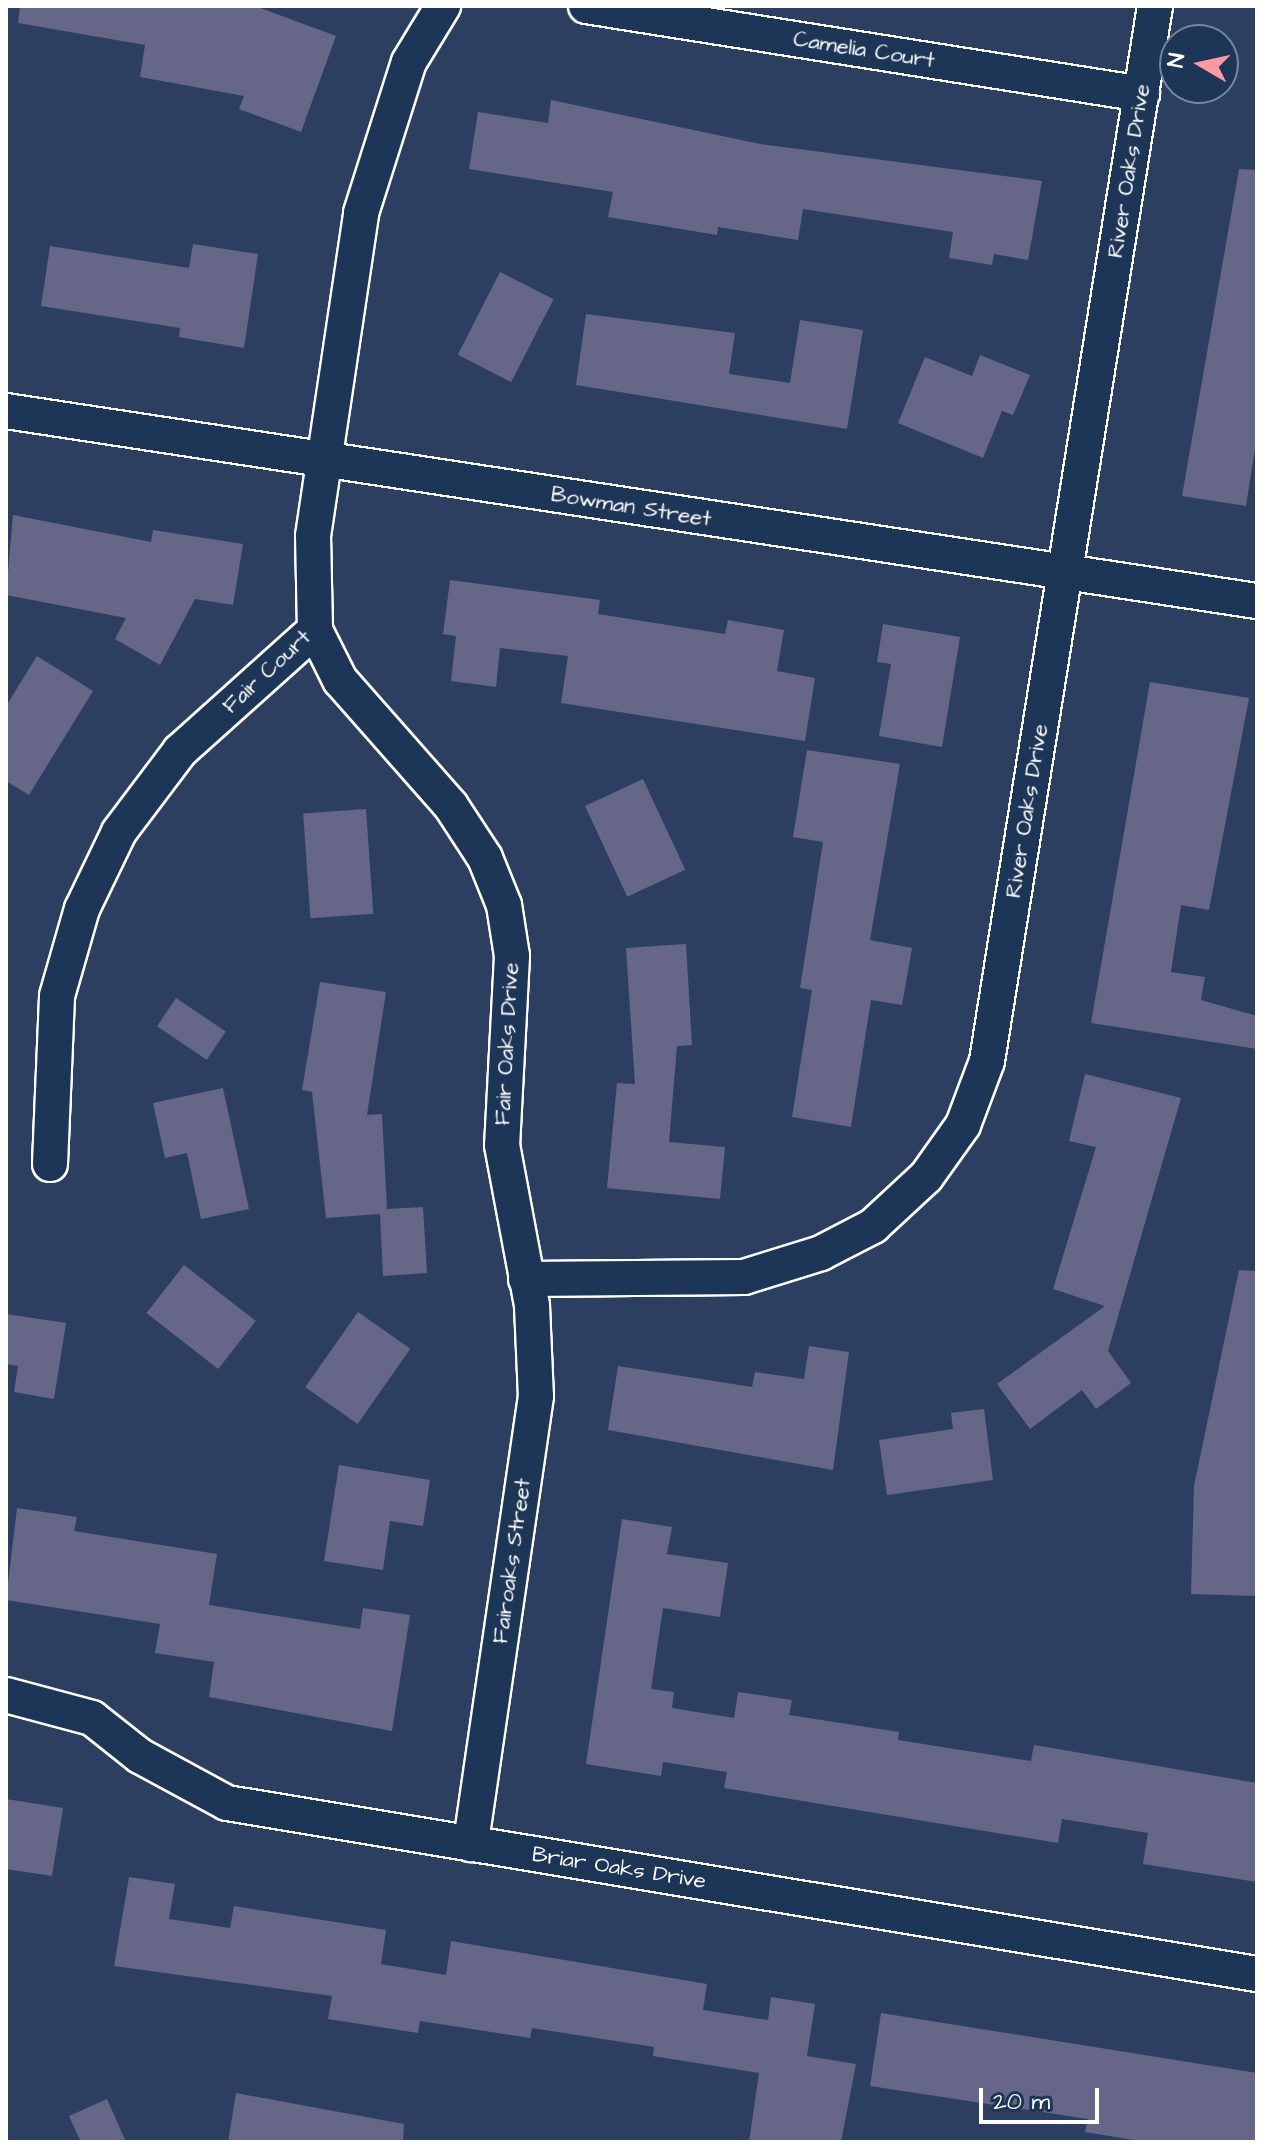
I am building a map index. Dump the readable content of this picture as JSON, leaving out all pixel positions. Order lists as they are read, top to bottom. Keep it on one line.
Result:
{"streets":{"street":["Camelia Court","River Oaks Drive","Bowman Street","Fair Court","Fair Oaks Drive","Fairoaks Street","Briar Oaks Drive"]},"crossings":[["Camelia Court","River Oaks Drive"],["River Oaks Drive","Bowman Street"],["River Oaks Drive","Fair Oaks Drive"],["River Oaks Drive","Fairoaks Street"],["Bowman Street","Fair Court"],["Fair Court","Fair Oaks Drive"],["Fair Oaks Drive","Fairoaks Street"],["Fairoaks Street","Briar Oaks Drive"]],"scale_bar":"20 m","north":"left"}
